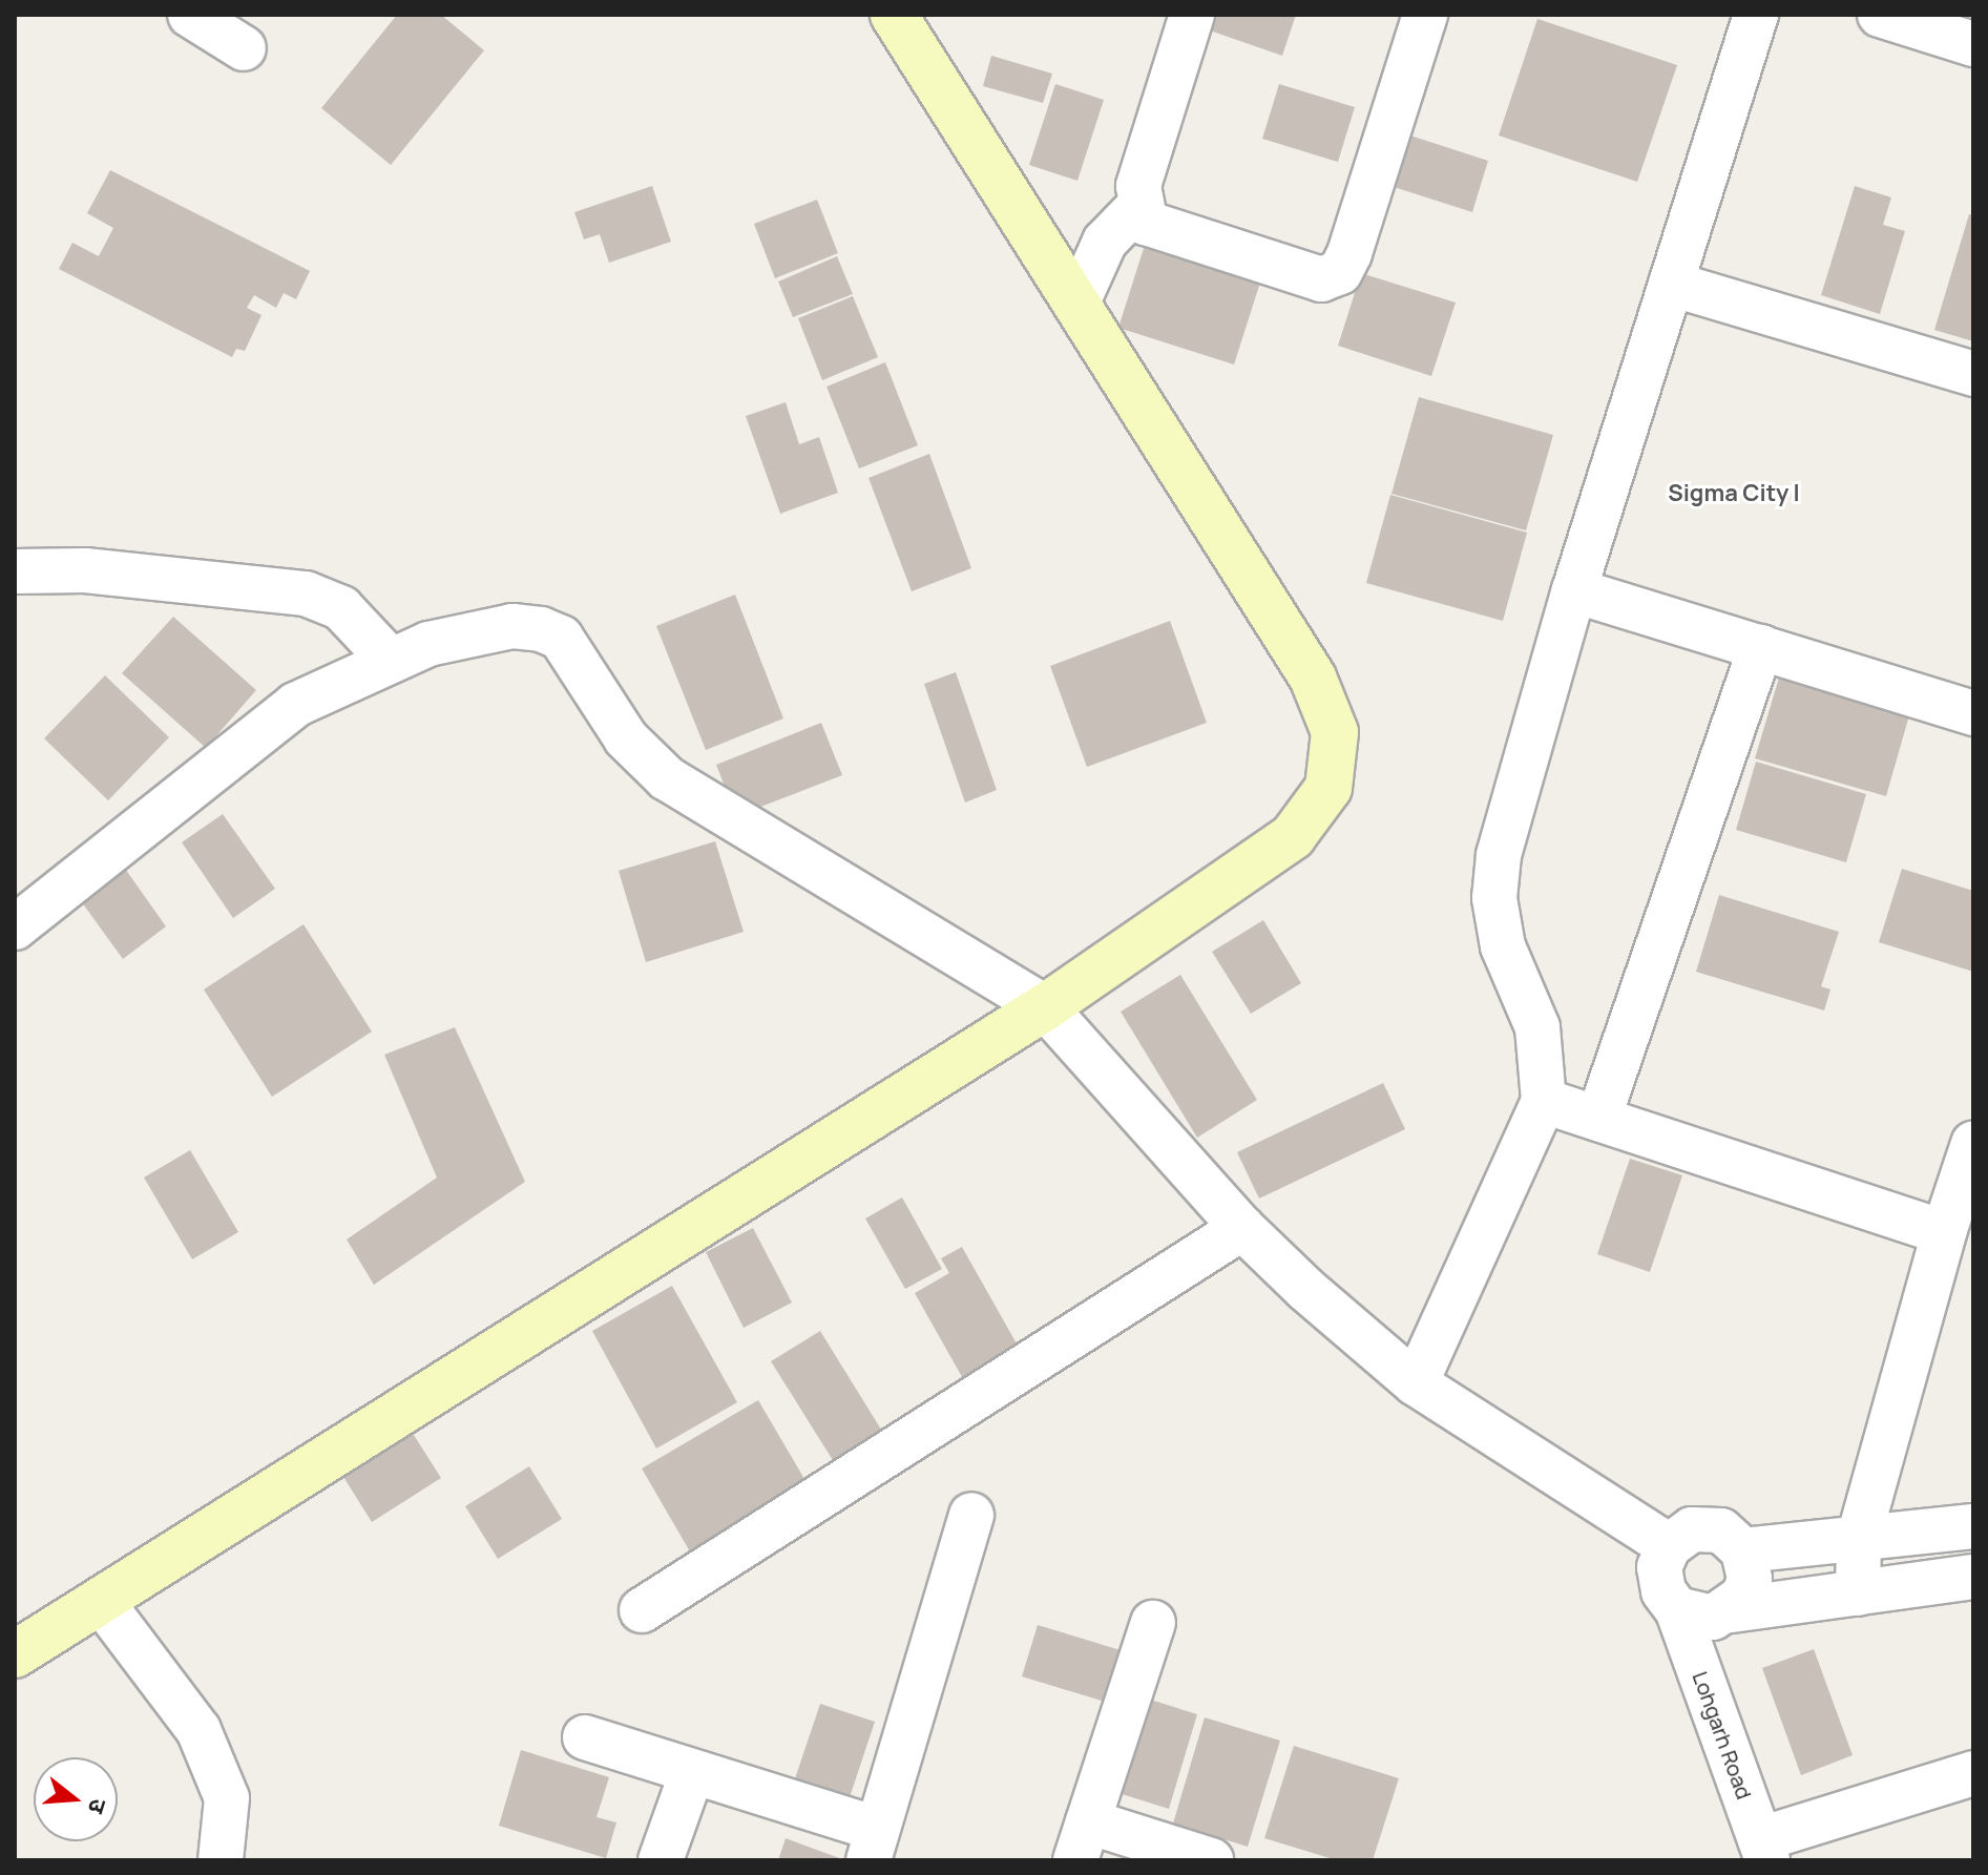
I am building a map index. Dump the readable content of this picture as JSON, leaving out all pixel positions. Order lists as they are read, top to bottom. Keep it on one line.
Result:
{"streets":{"street":["Lohgarh Road"]},"districts":["Sigma City I"],"north":"right"}
